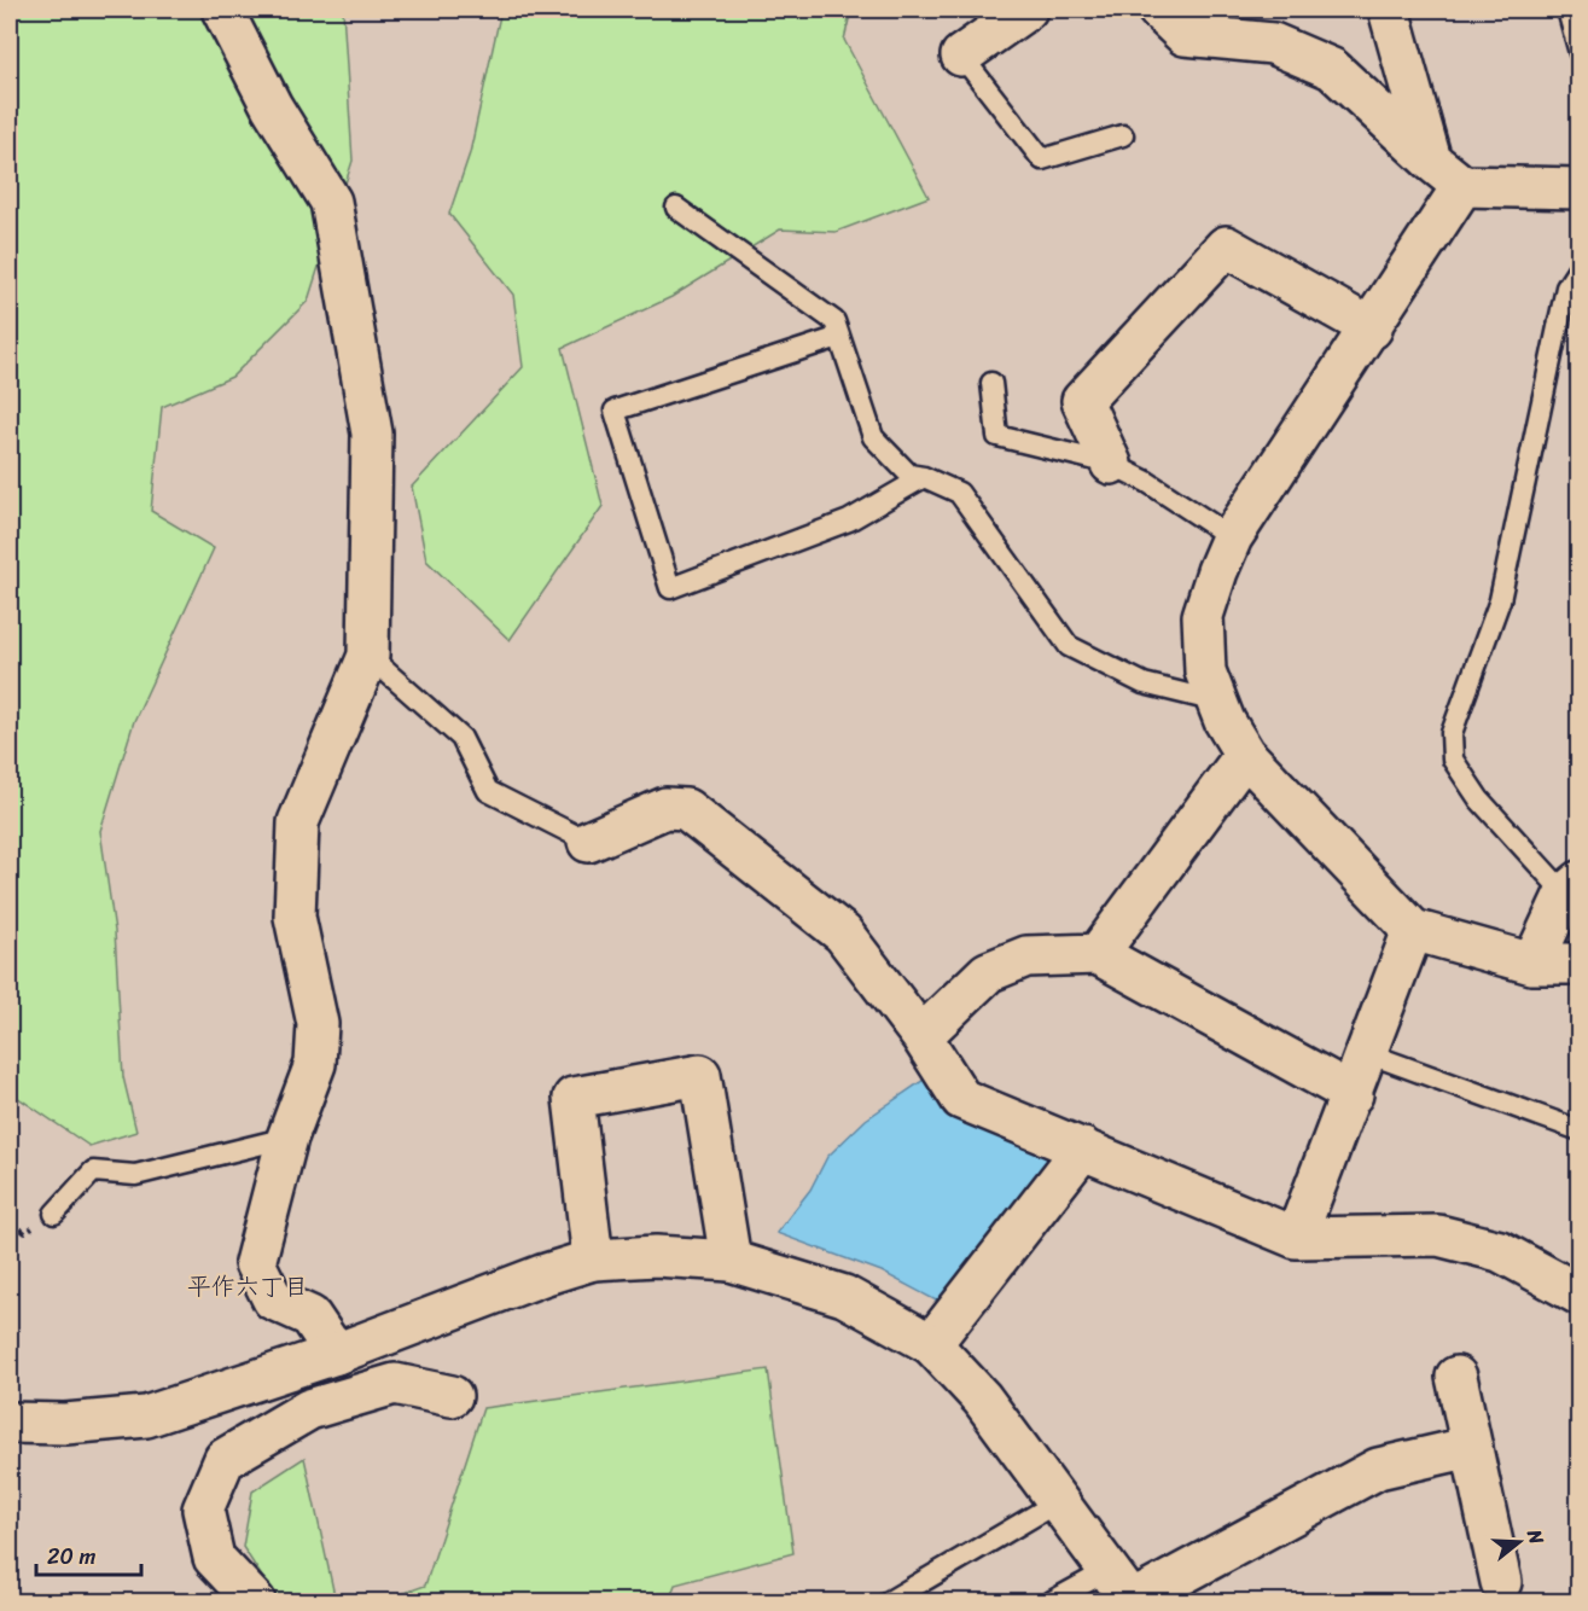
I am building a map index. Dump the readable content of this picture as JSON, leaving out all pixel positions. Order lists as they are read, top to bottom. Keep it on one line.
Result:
{"districts":["平作六丁目"],"scale_bar":"20 m","north":"right"}
